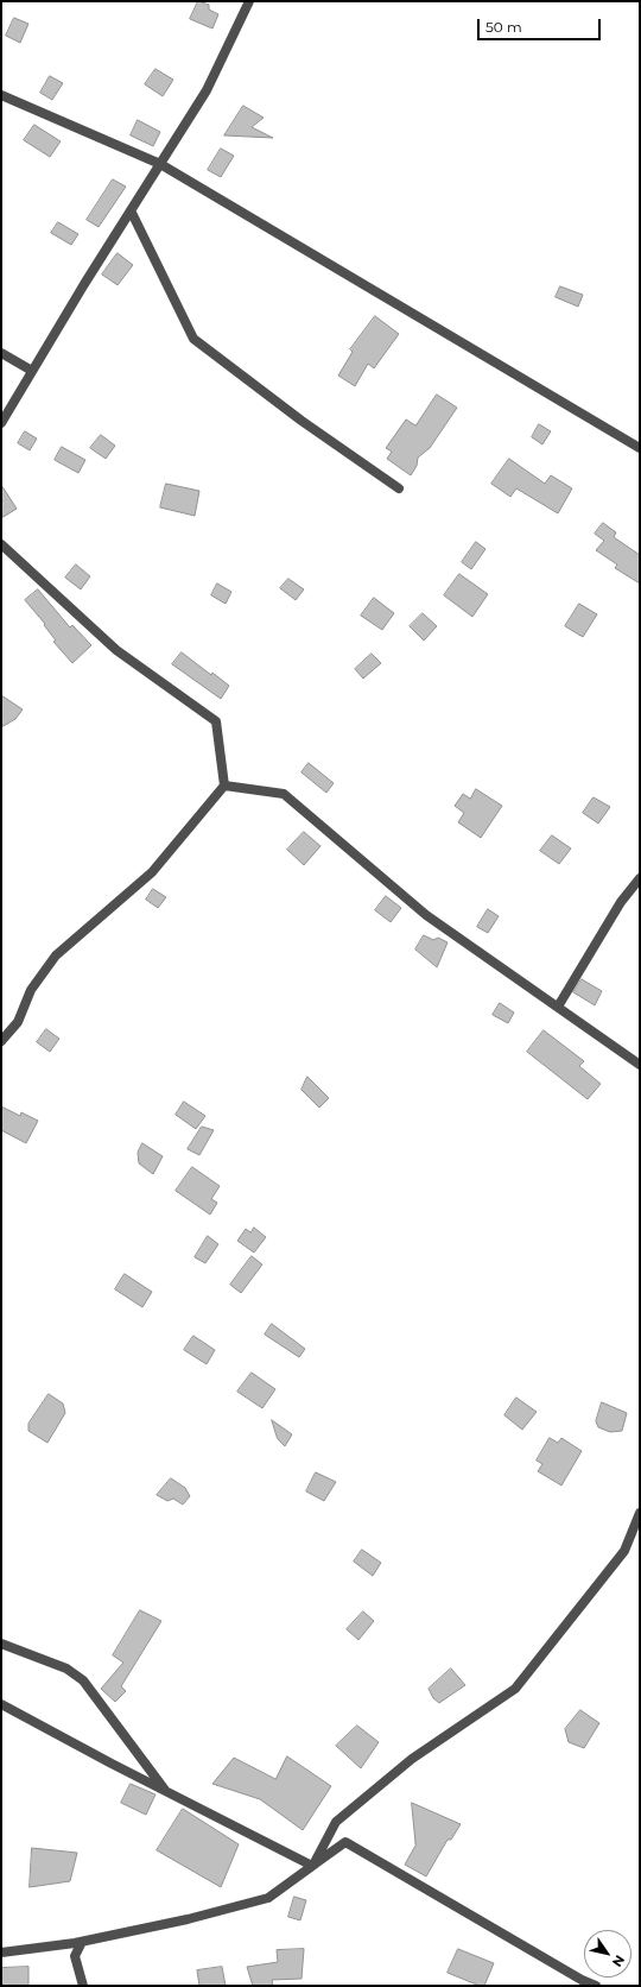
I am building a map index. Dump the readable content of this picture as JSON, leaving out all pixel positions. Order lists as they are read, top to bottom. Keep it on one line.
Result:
{"scale_bar":"50 m","north":"bottom right"}
